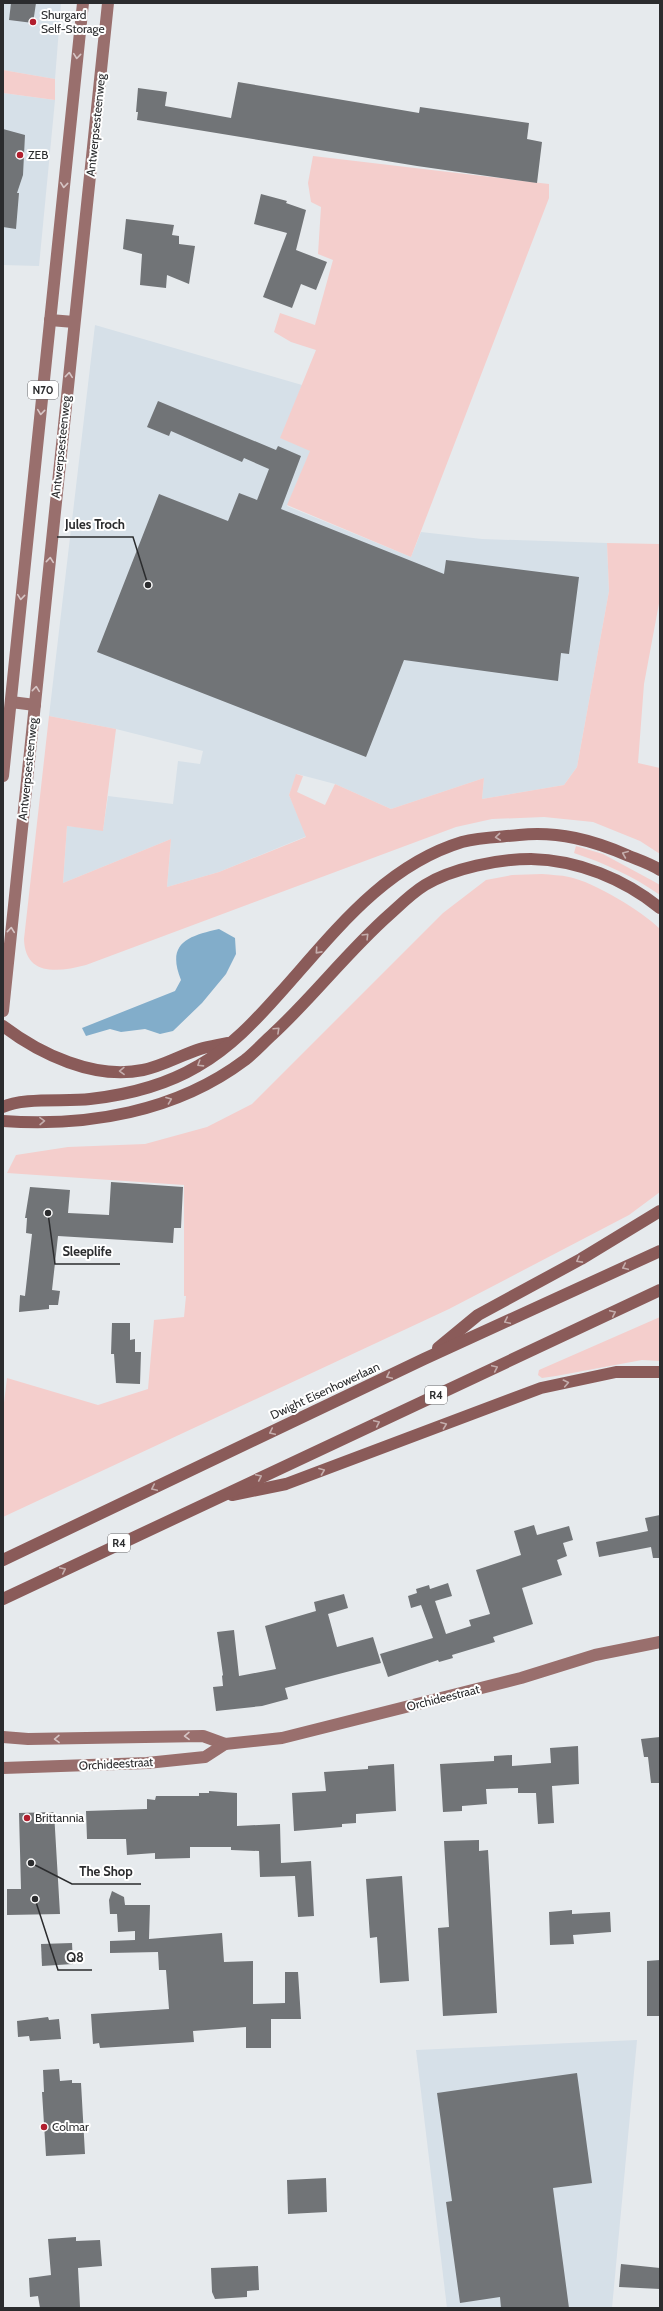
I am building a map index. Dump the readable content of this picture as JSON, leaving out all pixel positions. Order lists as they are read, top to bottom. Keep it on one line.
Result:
{"streets":{"highway":["Dwight Eisenhowerlaan","R4"],"main road":["Antwerpsesteenweg","N70","Orchideestraat"]},"places":["Shurgard Self-Storage","ZEB","Jules Troch","Sleeplife","Brittannia","The Shop","Q8","Colmar"]}
